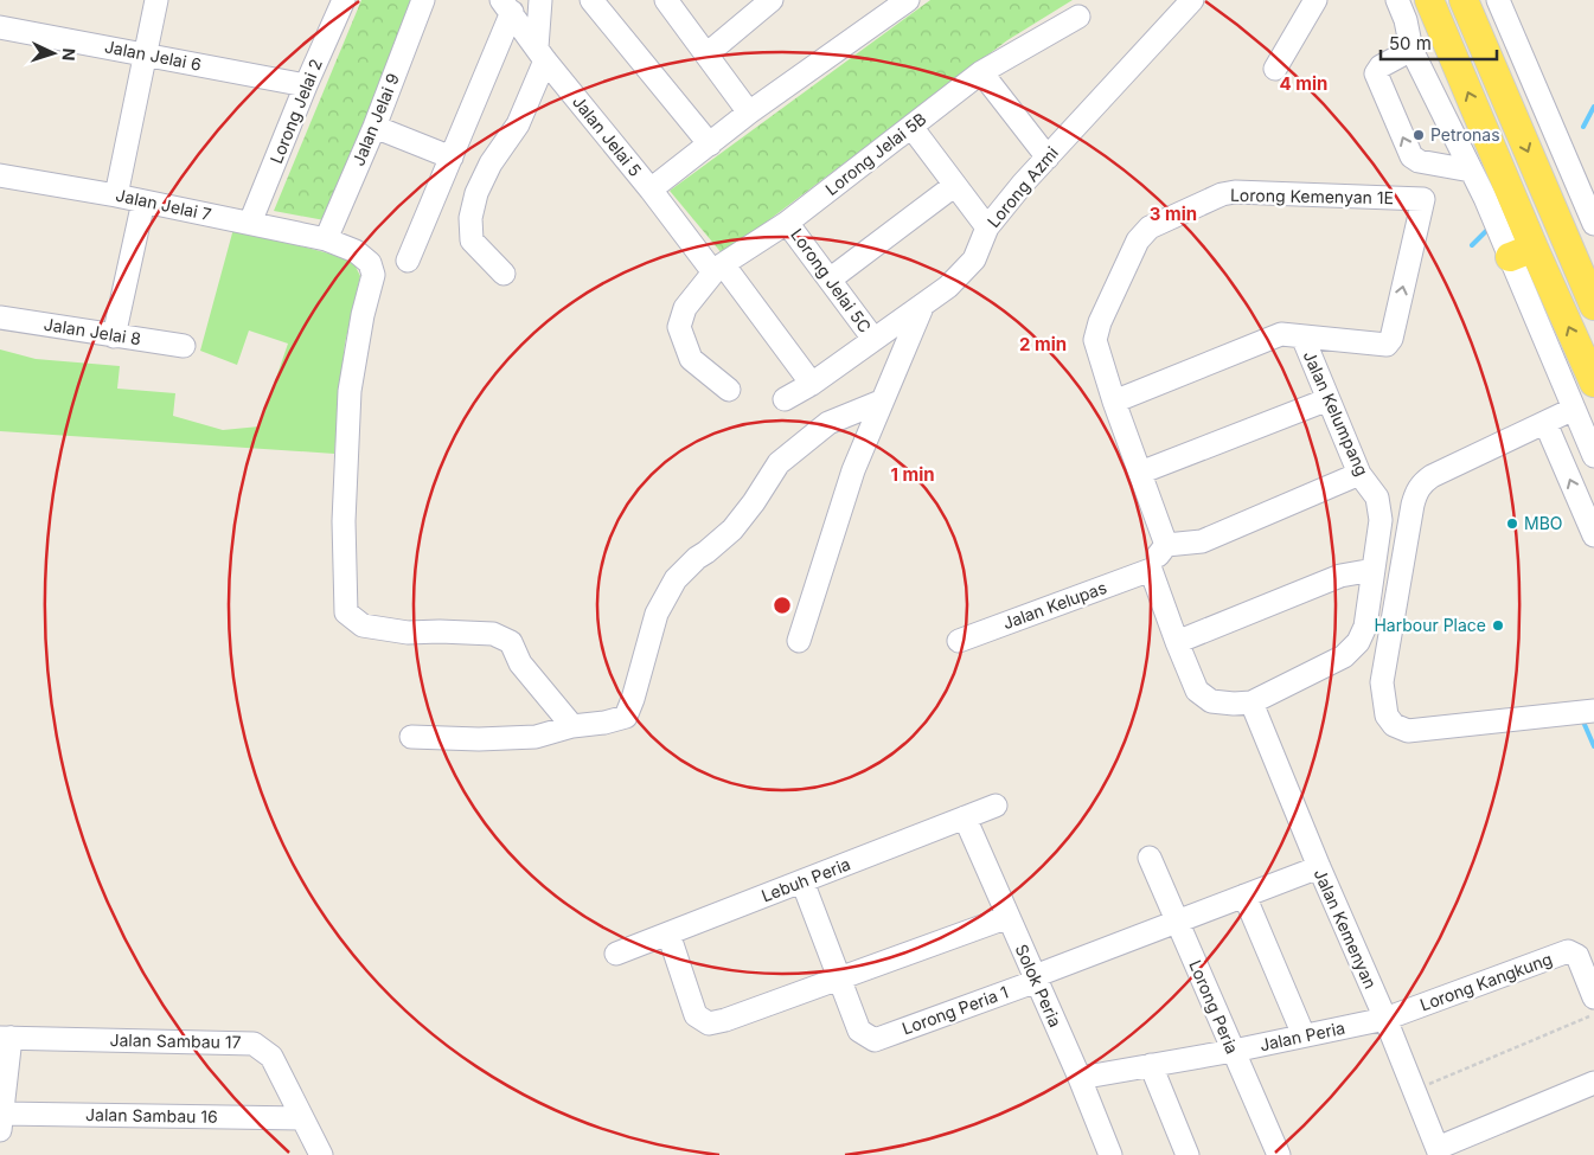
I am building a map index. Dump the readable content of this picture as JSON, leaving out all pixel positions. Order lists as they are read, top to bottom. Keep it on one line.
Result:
{"streets":{"street":["Jalan Jelai 6","Lorong Jelai 2","Jalan Jelai 9","Jalan Jelai 5","Lorong Jelai 5B","Lorong Azmi","Lorong Kemenyan 1E","Jalan Jelai 7","Lorong Jelai 5C","Jalan Jelai 8","Jalan Kelumpang","Jalan Kelupas","Lebuh Peria","Jalan Kemenyan","Lorong Kangkung","Solok Peria","Lorong Peria","Lorong Peria 1","Jalan Peria","Jalan Sambau 17","Jalan Sambau 16"]},"crossings":[["Jalan Jelai 6","Lorong Jelai 2"],["Lorong Jelai 2","Jalan Jelai 7"],["Jalan Jelai 9","Jalan Jelai 7"],["Jalan Jelai 5","Lorong Jelai 5B"],["Jalan Jelai 5","Lorong Azmi"],["Lorong Jelai 5B","Lorong Jelai 5C"],["Lorong Azmi","Lorong Jelai 5C"],["Lorong Kemenyan 1E","Jalan Kelumpang"],["Jalan Kelumpang","Jalan Kemenyan"],["Lebuh Peria","Solok Peria"],["Jalan Kemenyan","Lorong Kangkung"],["Jalan Kemenyan","Lorong Peria 1"],["Jalan Kemenyan","Jalan Peria"],["Lorong Kangkung","Jalan Peria"],["Solok Peria","Lorong Peria 1"],["Solok Peria","Jalan Peria"],["Lorong Peria","Lorong Peria 1"],["Lorong Peria","Jalan Peria"],["Jalan Sambau 17","Jalan Sambau 16"]],"places":["Petronas","MBO","Harbour Place"],"scale_bar":"50 m","north":"right","rings":["4 min","3 min","2 min","1 min"]}
